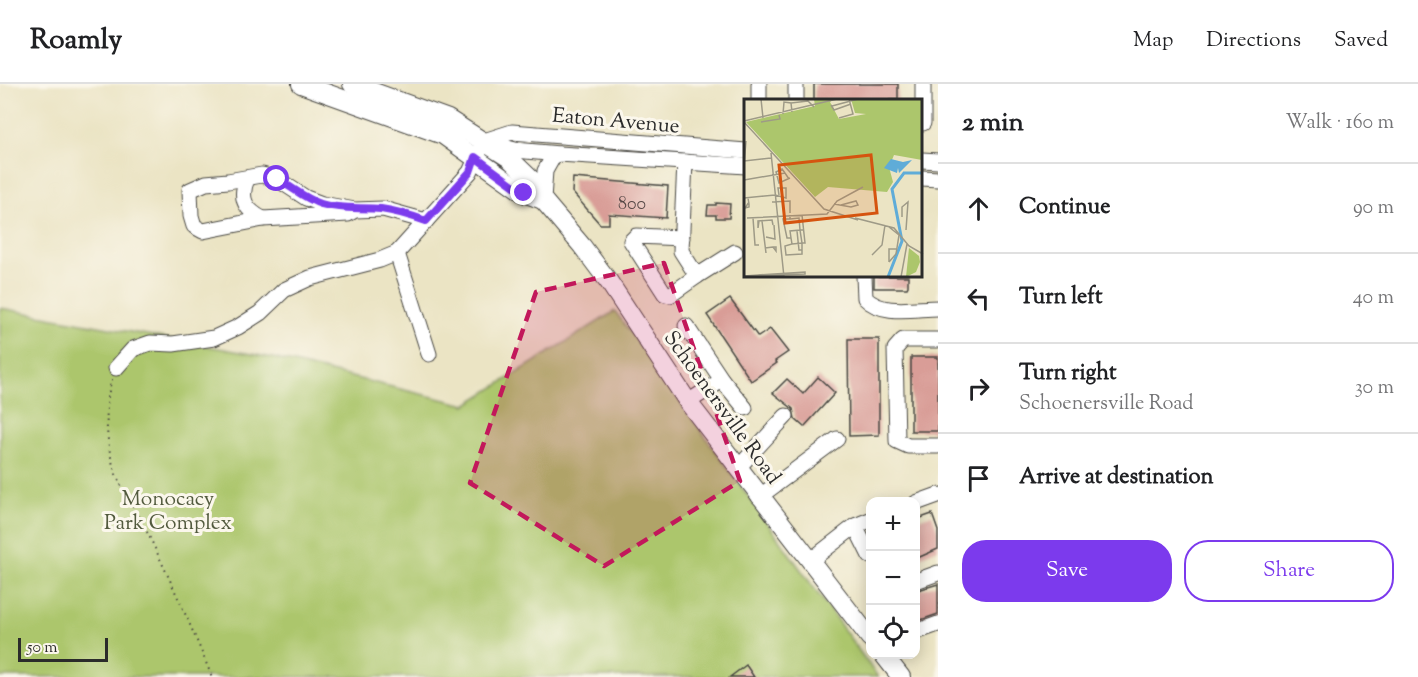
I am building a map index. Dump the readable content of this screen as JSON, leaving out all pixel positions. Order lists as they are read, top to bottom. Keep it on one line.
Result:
{"streets":{"main road":["Schoenersville Road"],"street":["Eaton Avenue"]},"crossings":[["Eaton Avenue","Schoenersville Road"]],"parks":["Monocacy Park Complex"],"house_numbers":["800"],"scale_bar":"50 m","page":{"header":"Roamly","nav":["Map","Directions","Saved"],"heading":["2 min","Walk · 160 m"],"list":[["Continue","90 m"],["Turn left","40 m"],["Turn right","Schoenersville Road","30 m"],"Arrive at destination"],"map_buttons":["+","−"],"buttons":["Save","Share"],"scale":"50 m"}}
